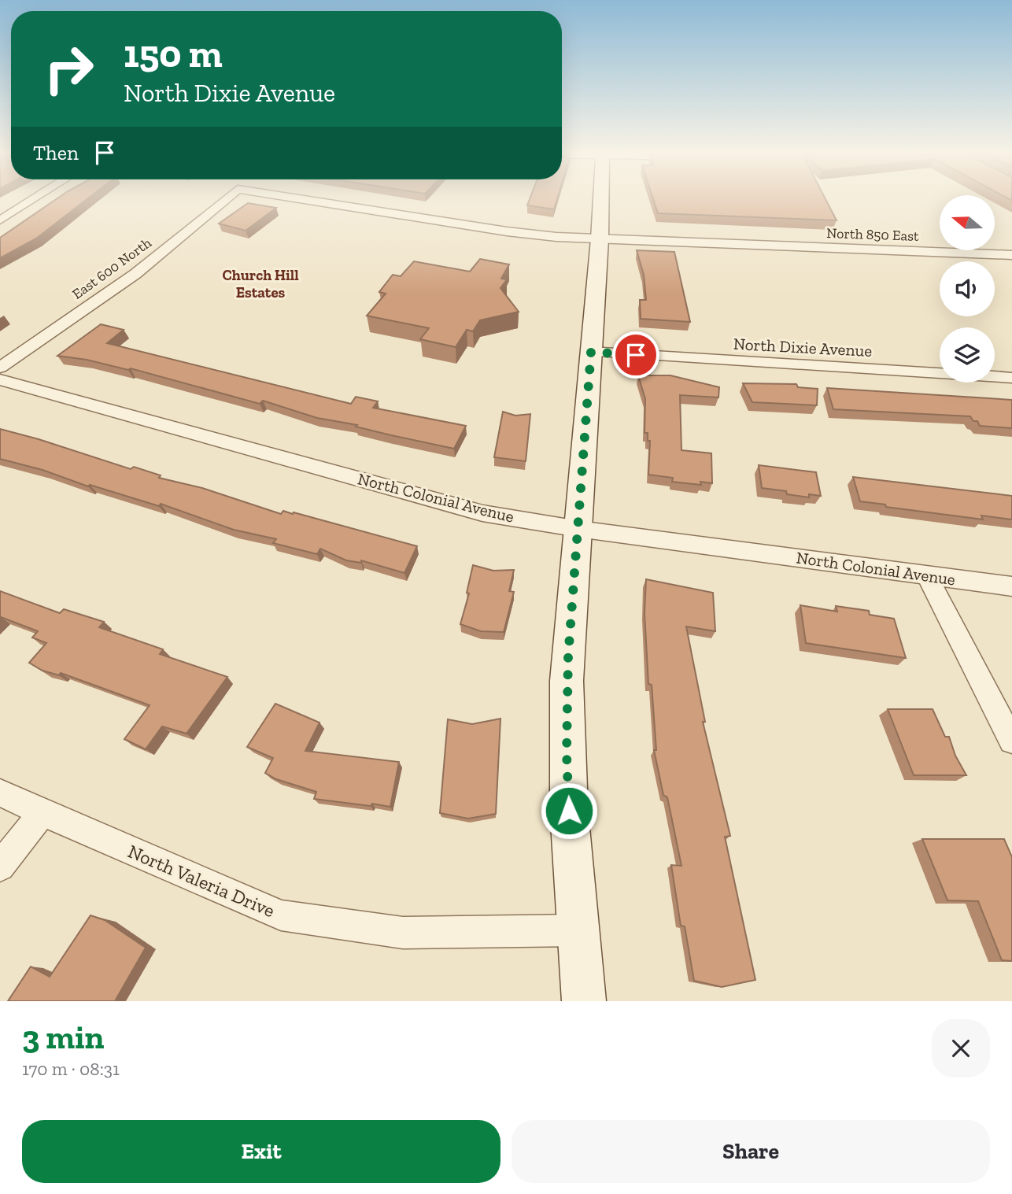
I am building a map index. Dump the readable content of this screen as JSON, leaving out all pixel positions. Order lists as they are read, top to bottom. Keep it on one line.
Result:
{"streets":{"street":["North 850 East","East 600 North","North Dixie Avenue","North Colonial Avenue","North Valeria Drive"]},"districts":["Church Hill Estates"],"north":"left","page":{"turn":["150 m","North Dixie Avenue"],"then":"Then","heading":["3 min","170 m · 08:31"],"buttons":["Exit","Share"]}}
